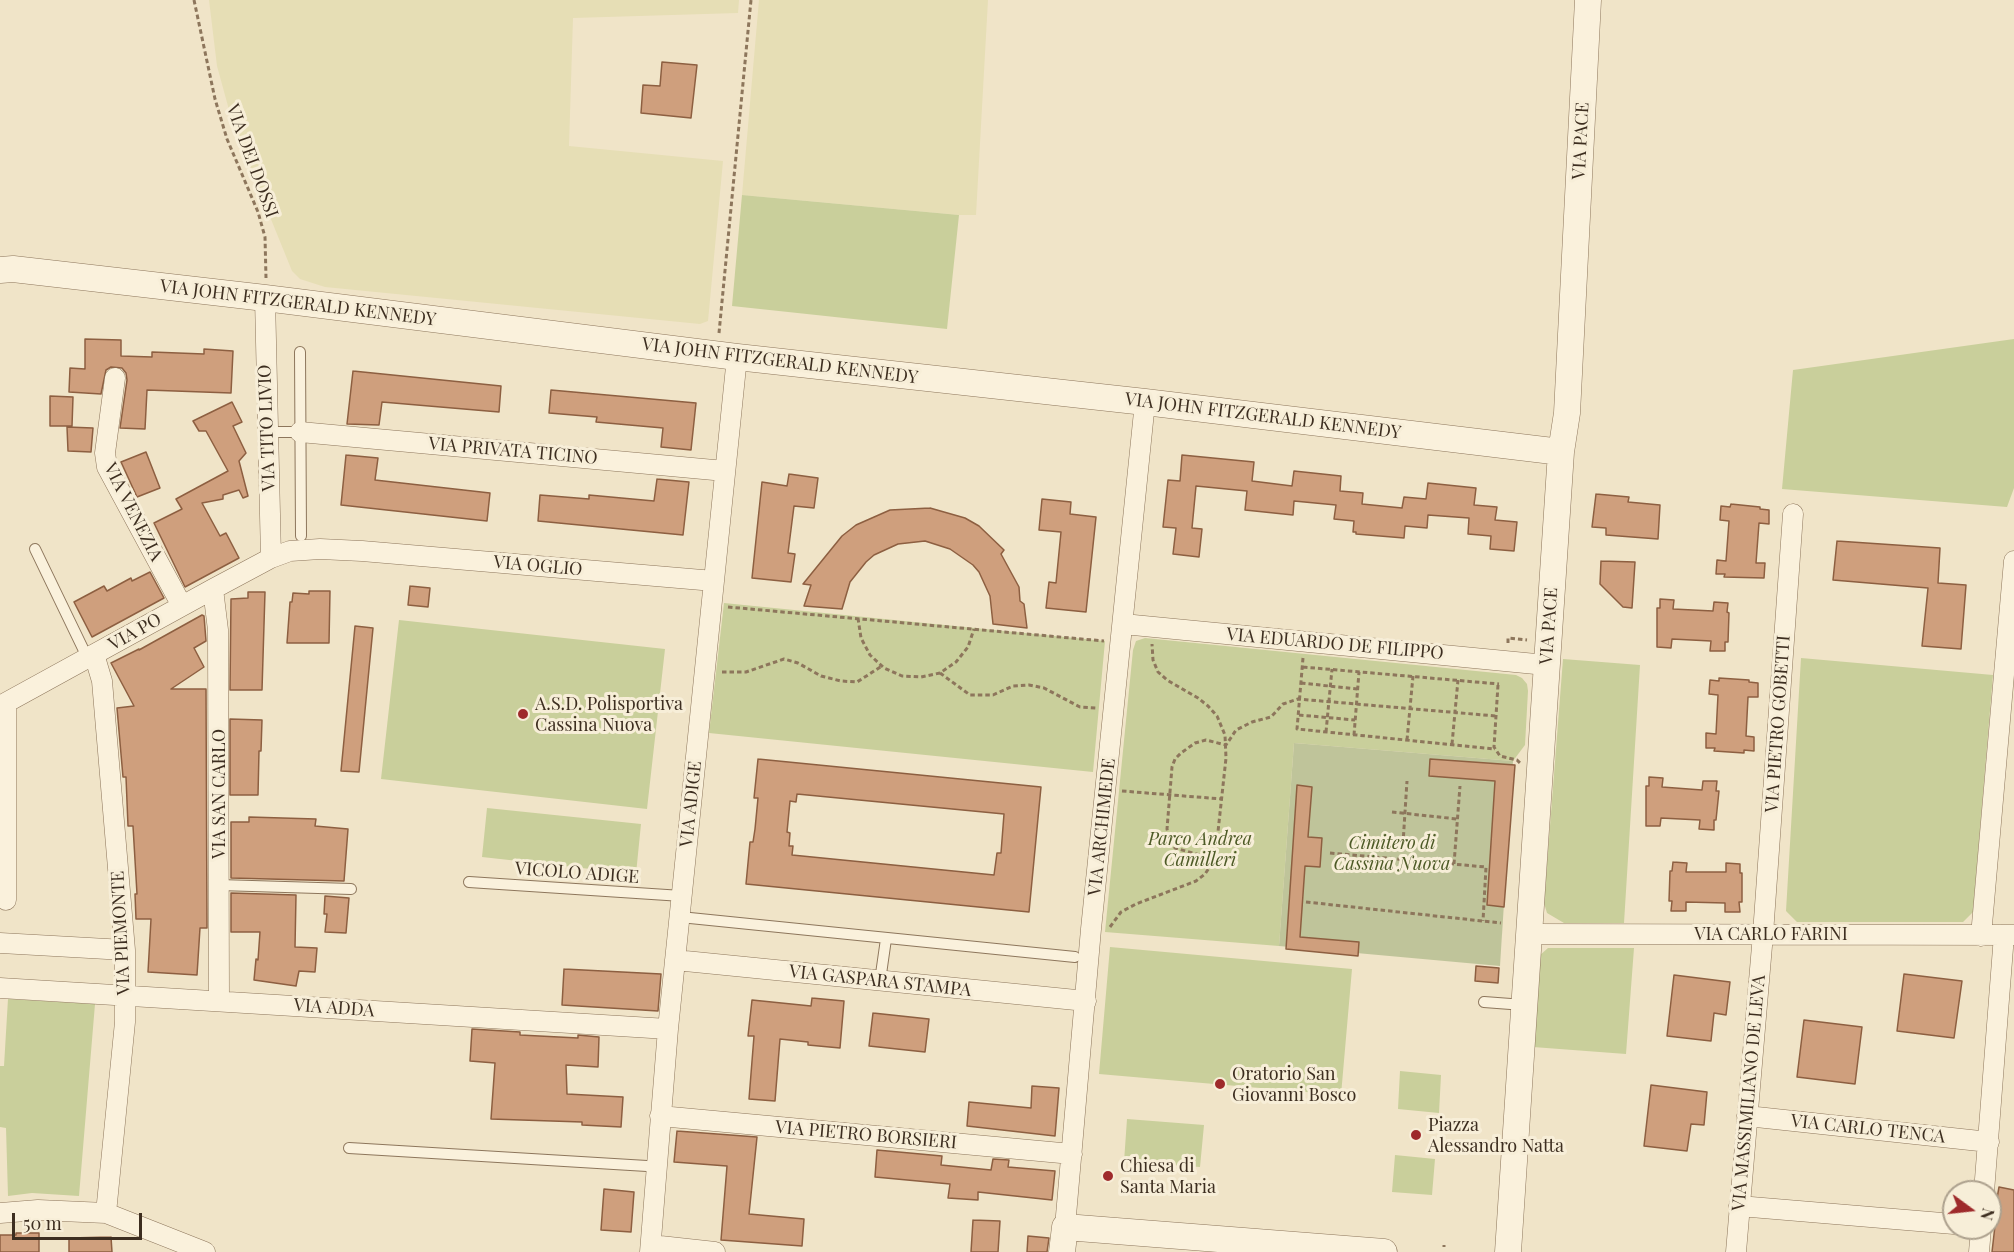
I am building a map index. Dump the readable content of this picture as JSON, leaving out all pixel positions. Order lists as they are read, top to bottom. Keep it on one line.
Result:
{"streets":{"street":["VIA PACE","VIA JOHN FITZGERALD KENNEDY","VIA TITO LIVIO","VIA PRIVATA TICINO","VIA VENEZIA","VIA OGLIO","VIA PO","VIA EDUARDO DE FILIPPO","VIA PIETRO GOBETTI","VIA SAN CARLO","VIA ADIGE","VIA ARCHIMEDE","VIA PIEMONTE","VIA CARLO FARINI","VIA GASPARA STAMPA","VIA ADDA","VIA MASSIMILIANO DE LEVA","VIA CARLO TENCA","VIA PIETRO BORSIERI"],"lane":["VICOLO ADIGE"],"path":["VIA DEI DOSSI"]},"crossings":[["VIA PACE","VIA JOHN FITZGERALD KENNEDY"],["VIA PACE","VIA EDUARDO DE FILIPPO"],["VIA PACE","VIA CARLO FARINI"],["VIA DEI DOSSI","VIA JOHN FITZGERALD KENNEDY"],["VIA DEI DOSSI","VIA TITO LIVIO"],["VIA JOHN FITZGERALD KENNEDY","VIA TITO LIVIO"],["VIA JOHN FITZGERALD KENNEDY","VIA ADIGE"],["VIA JOHN FITZGERALD KENNEDY","VIA ARCHIMEDE"],["VIA TITO LIVIO","VIA OGLIO"],["VIA TITO LIVIO","VIA PO"],["VIA PRIVATA TICINO","VIA ADIGE"],["VIA VENEZIA","VIA PO"],["VIA OGLIO","VIA PO"],["VIA OGLIO","VIA ADIGE"],["VIA PO","VIA SAN CARLO"],["VIA PO","VIA PIEMONTE"],["VIA EDUARDO DE FILIPPO","VIA ARCHIMEDE"],["VIA PIETRO GOBETTI","VIA CARLO FARINI"],["VIA PIETRO GOBETTI","VIA MASSIMILIANO DE LEVA"],["VIA SAN CARLO","VIA ADDA"],["VIA ADIGE","VICOLO ADIGE"],["VIA ADIGE","VIA GASPARA STAMPA"],["VIA ADIGE","VIA ADDA"],["VIA ADIGE","VIA PIETRO BORSIERI"],["VIA ARCHIMEDE","VIA GASPARA STAMPA"],["VIA ARCHIMEDE","VIA PIETRO BORSIERI"],["VIA PIEMONTE","VIA ADDA"],["VIA CARLO FARINI","VIA MASSIMILIANO DE LEVA"],["VIA MASSIMILIANO DE LEVA","VIA CARLO TENCA"]],"parks":["Parco Andrea Camilleri","Cimitero di Cassina Nuova"],"places":["A.S.D. Polisportiva Cassina Nuova","Oratorio San Giovanni Bosco","Piazza Alessandro Natta","Chiesa di Santa Maria"],"scale_bar":"50 m","north":"right"}
